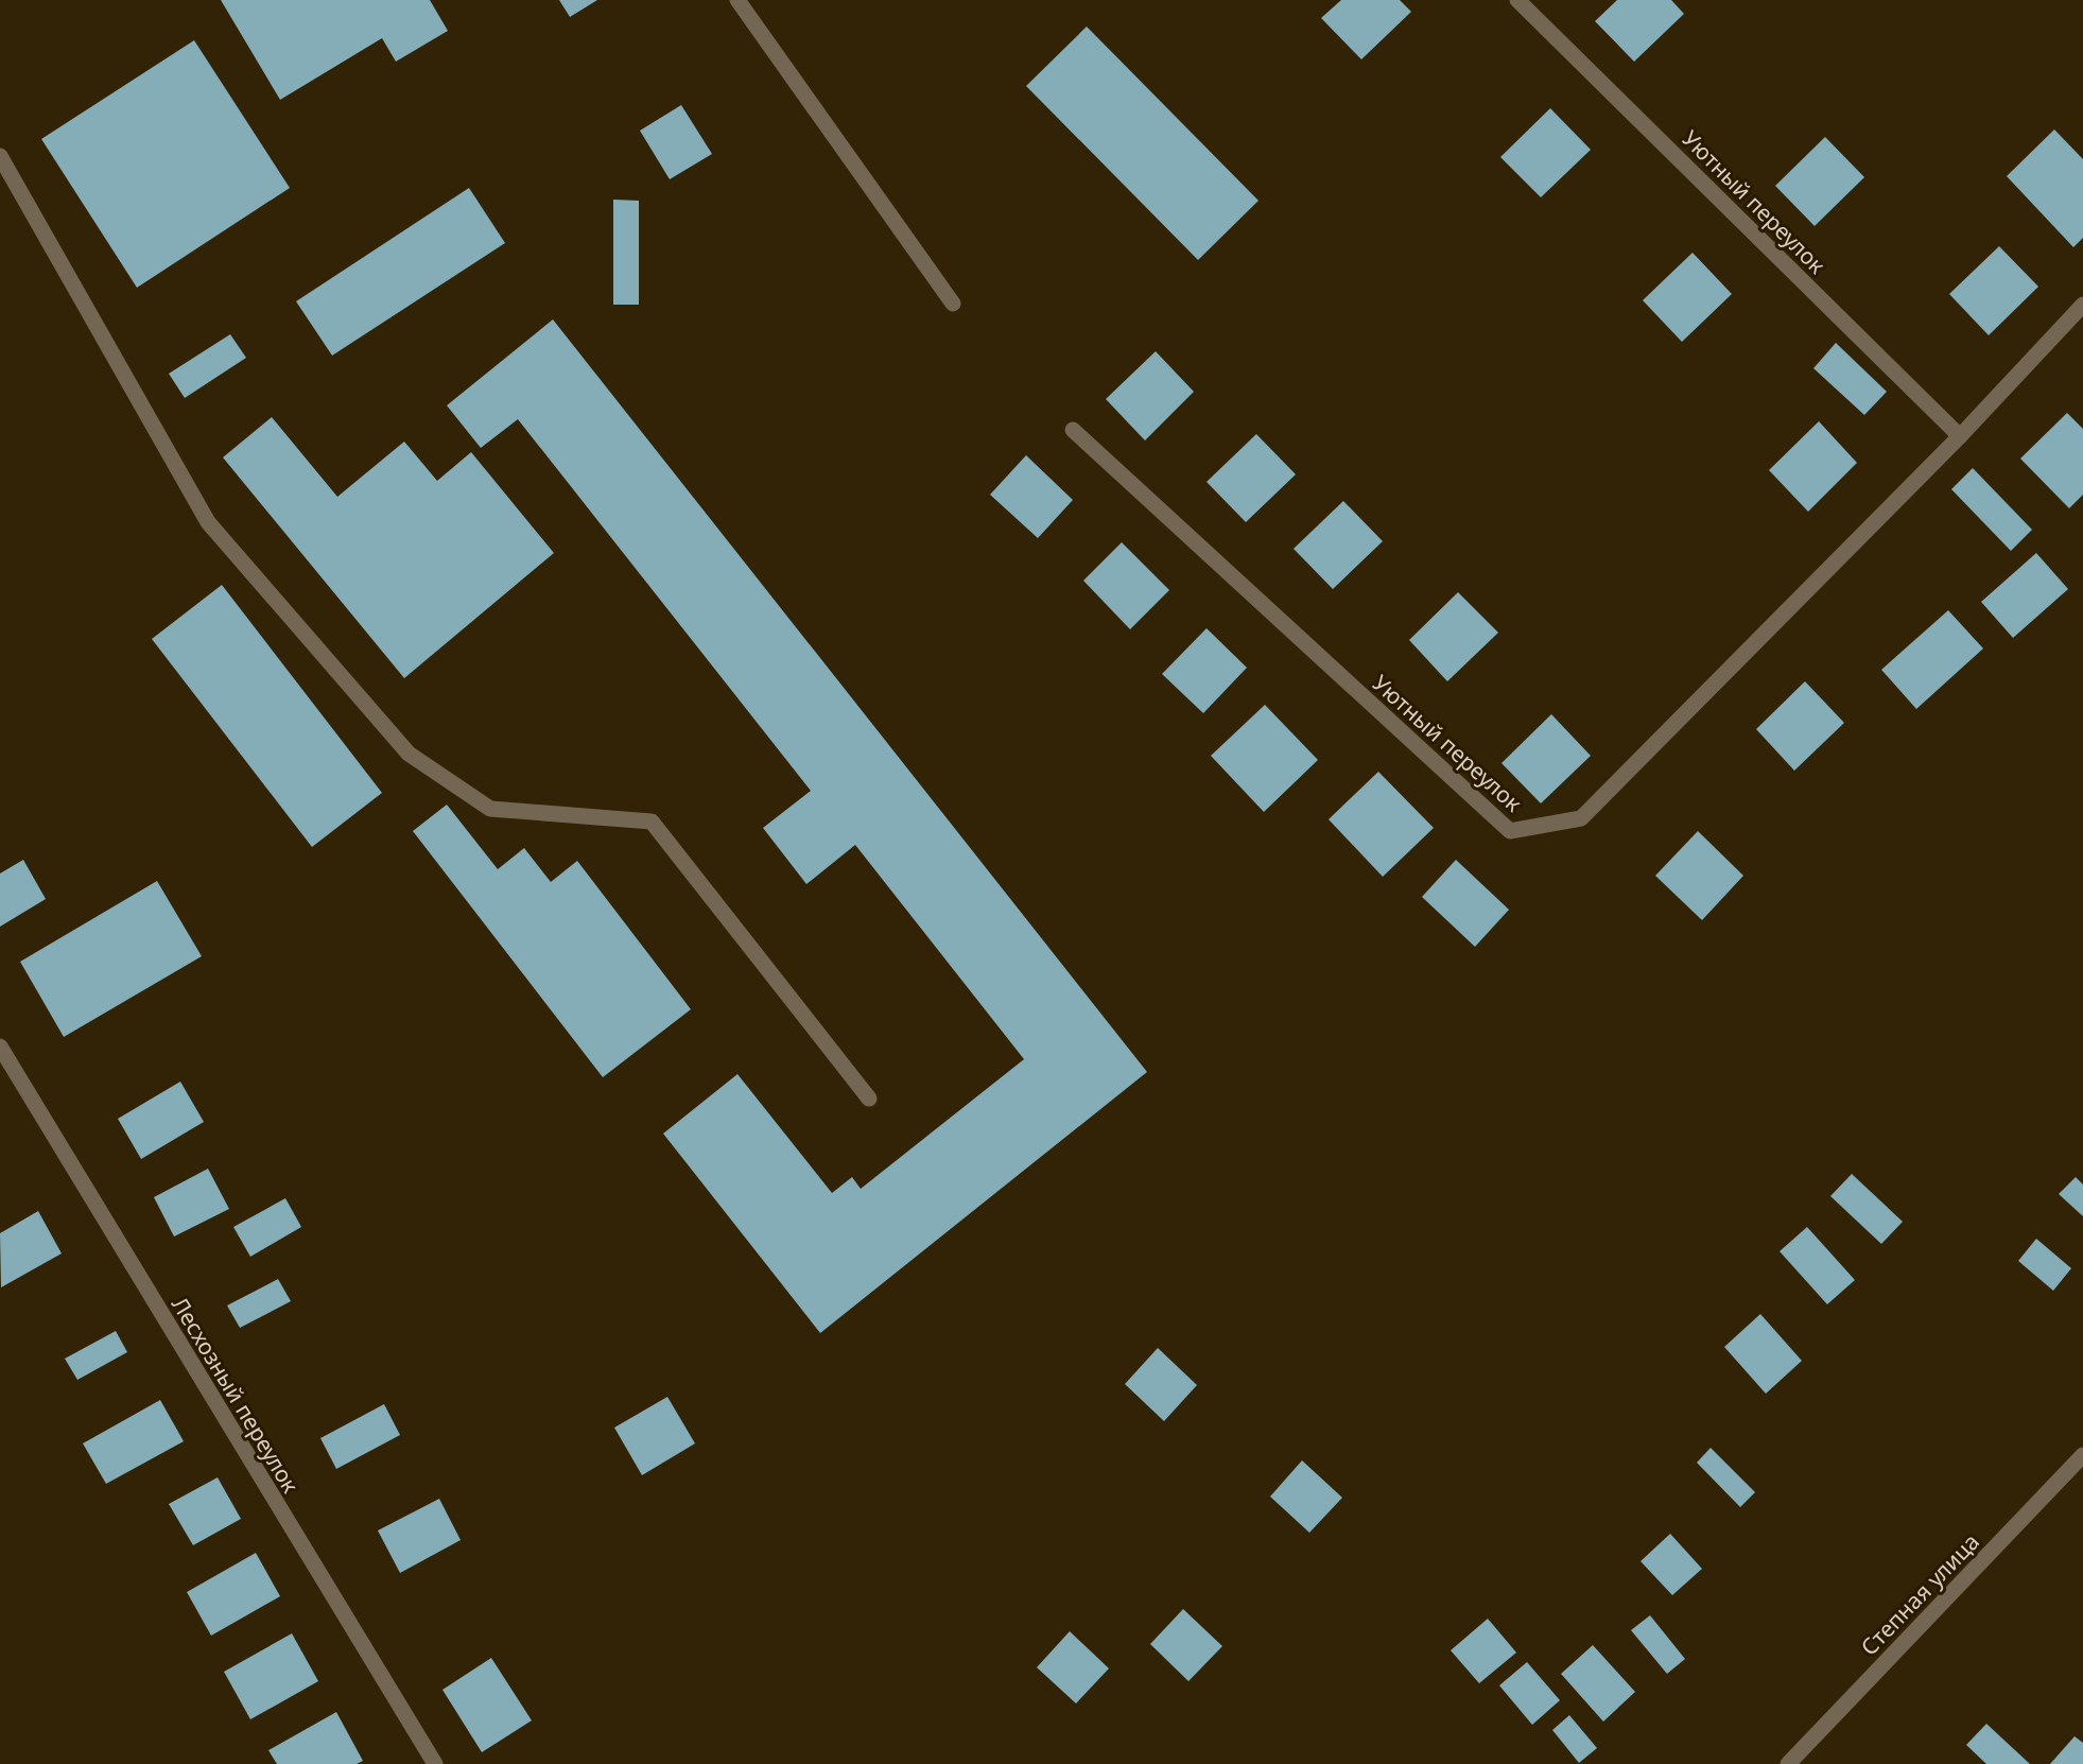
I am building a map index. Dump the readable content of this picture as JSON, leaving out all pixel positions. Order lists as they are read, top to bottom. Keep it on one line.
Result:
{"streets":{"street":["Уютный переулок","Лесхозный переулок","Степная улица"]}}
